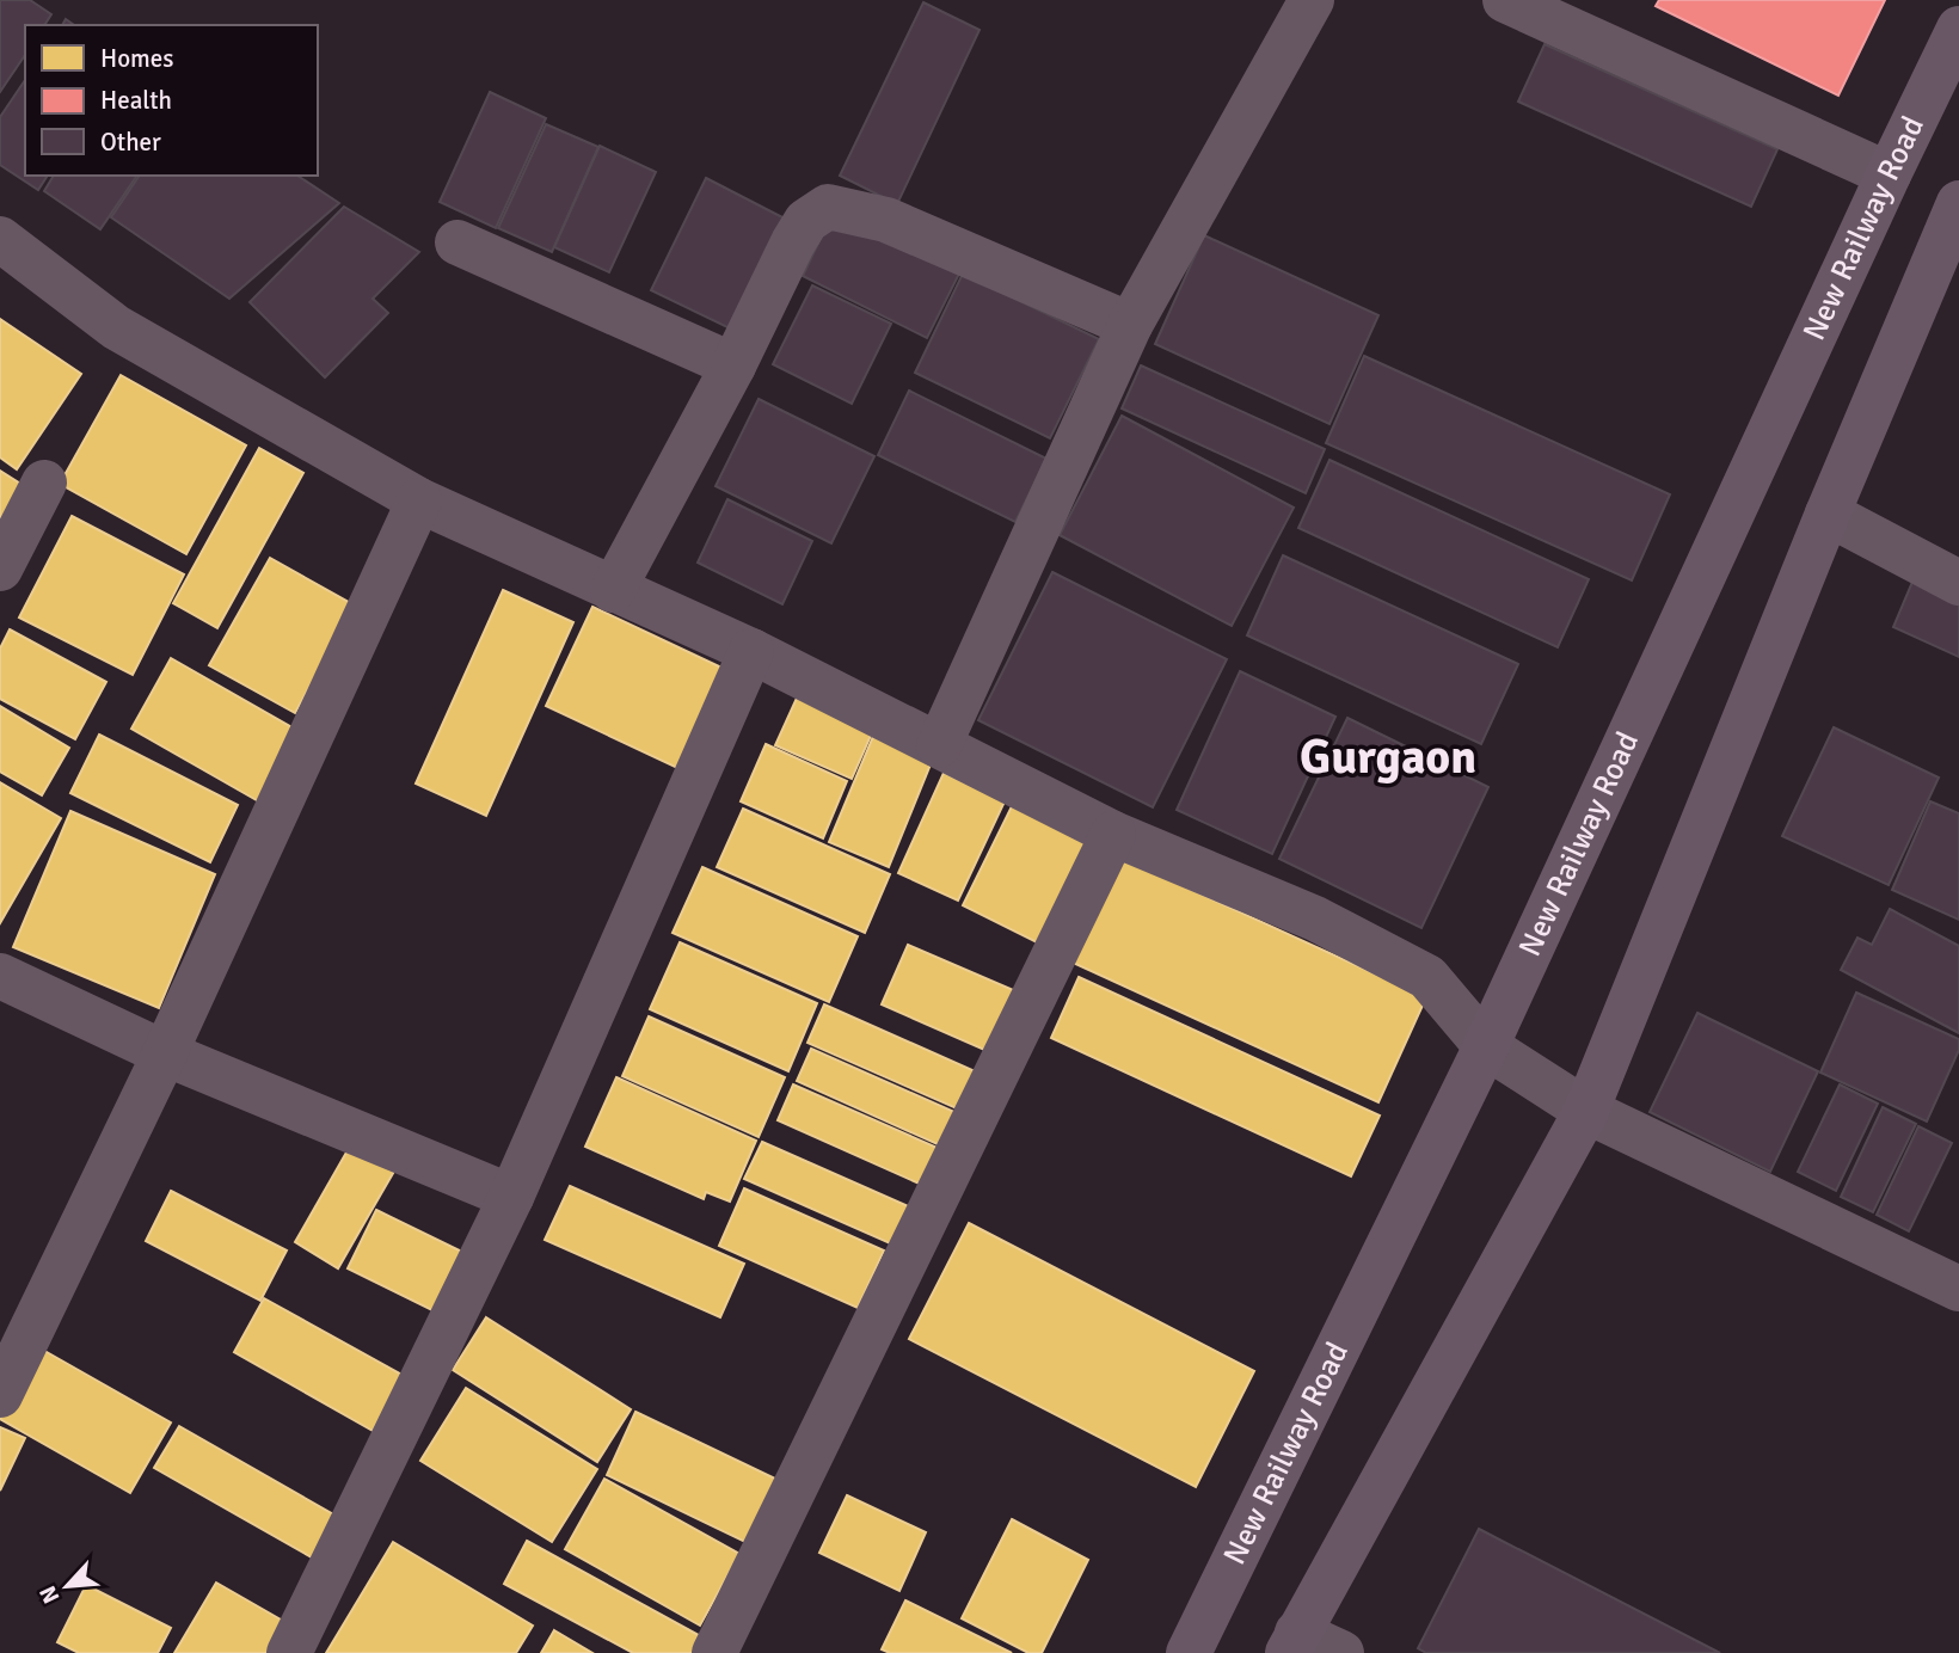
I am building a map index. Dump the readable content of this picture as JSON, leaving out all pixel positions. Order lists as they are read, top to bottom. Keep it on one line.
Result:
{"streets":{"main road":["New Railway Road"]},"districts":["Gurgaon"],"legend":["Homes","Health","Other"],"north":"bottom left"}
